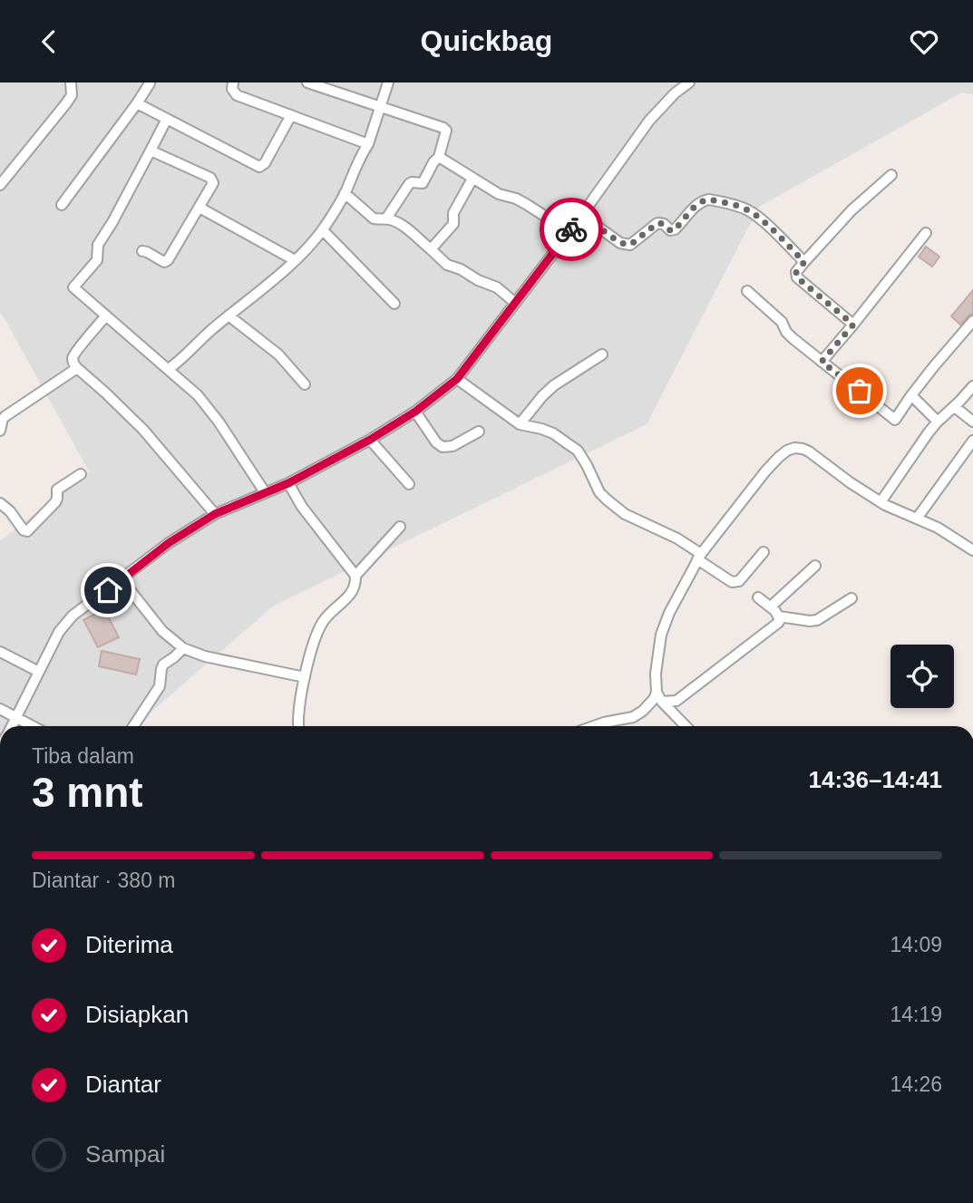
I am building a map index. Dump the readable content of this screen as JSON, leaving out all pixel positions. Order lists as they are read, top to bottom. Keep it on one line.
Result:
{"page":{"header":"Quickbag","heading":["3 mnt","Tiba dalam","14:36–14:41"],"bar":"Diantar · 380 m","list":[["Diterima","14:09"],["Disiapkan","14:19"],["Diantar","14:26"],"Sampai"]}}
